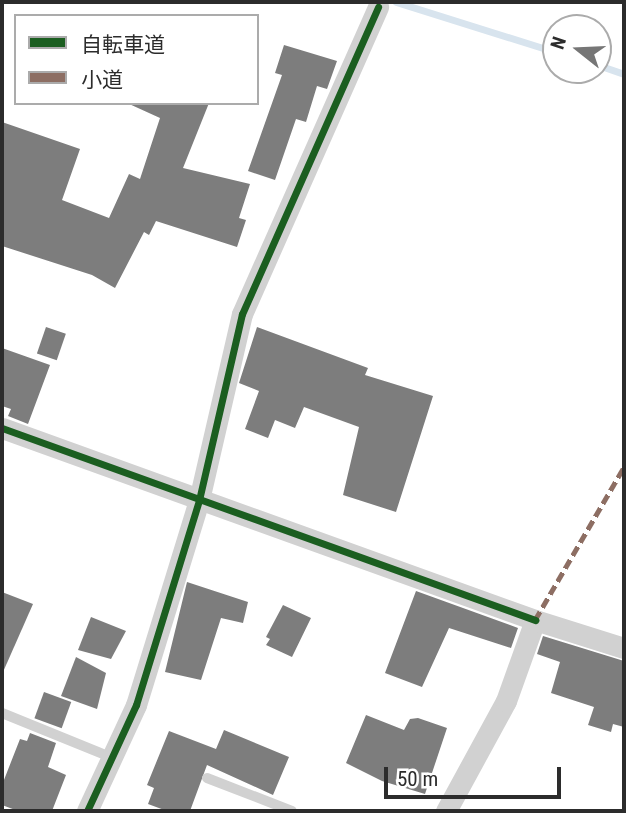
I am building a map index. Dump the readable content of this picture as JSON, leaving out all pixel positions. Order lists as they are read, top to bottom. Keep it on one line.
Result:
{"legend":["自転車道","小道"],"scale_bar":"50 m","north":"left"}
